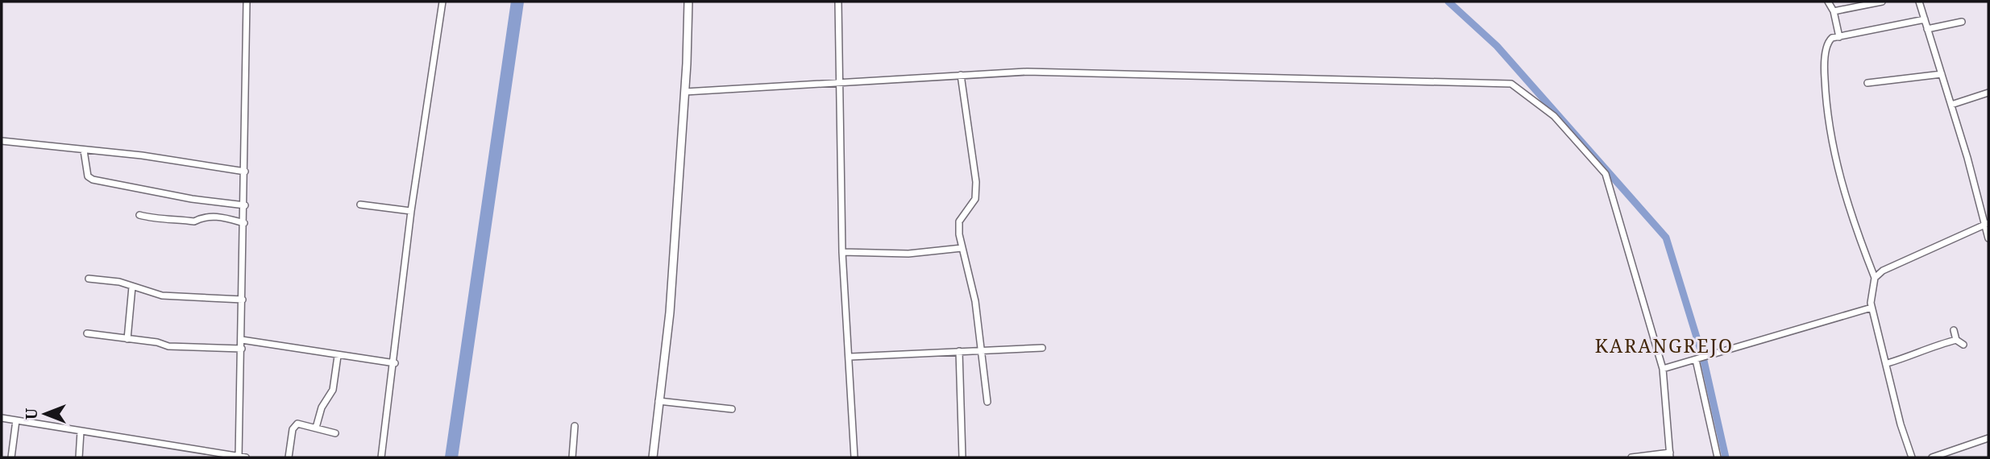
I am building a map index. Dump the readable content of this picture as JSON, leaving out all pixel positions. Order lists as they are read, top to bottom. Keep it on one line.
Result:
{"districts":["KARANGREJO"],"north":"left"}
